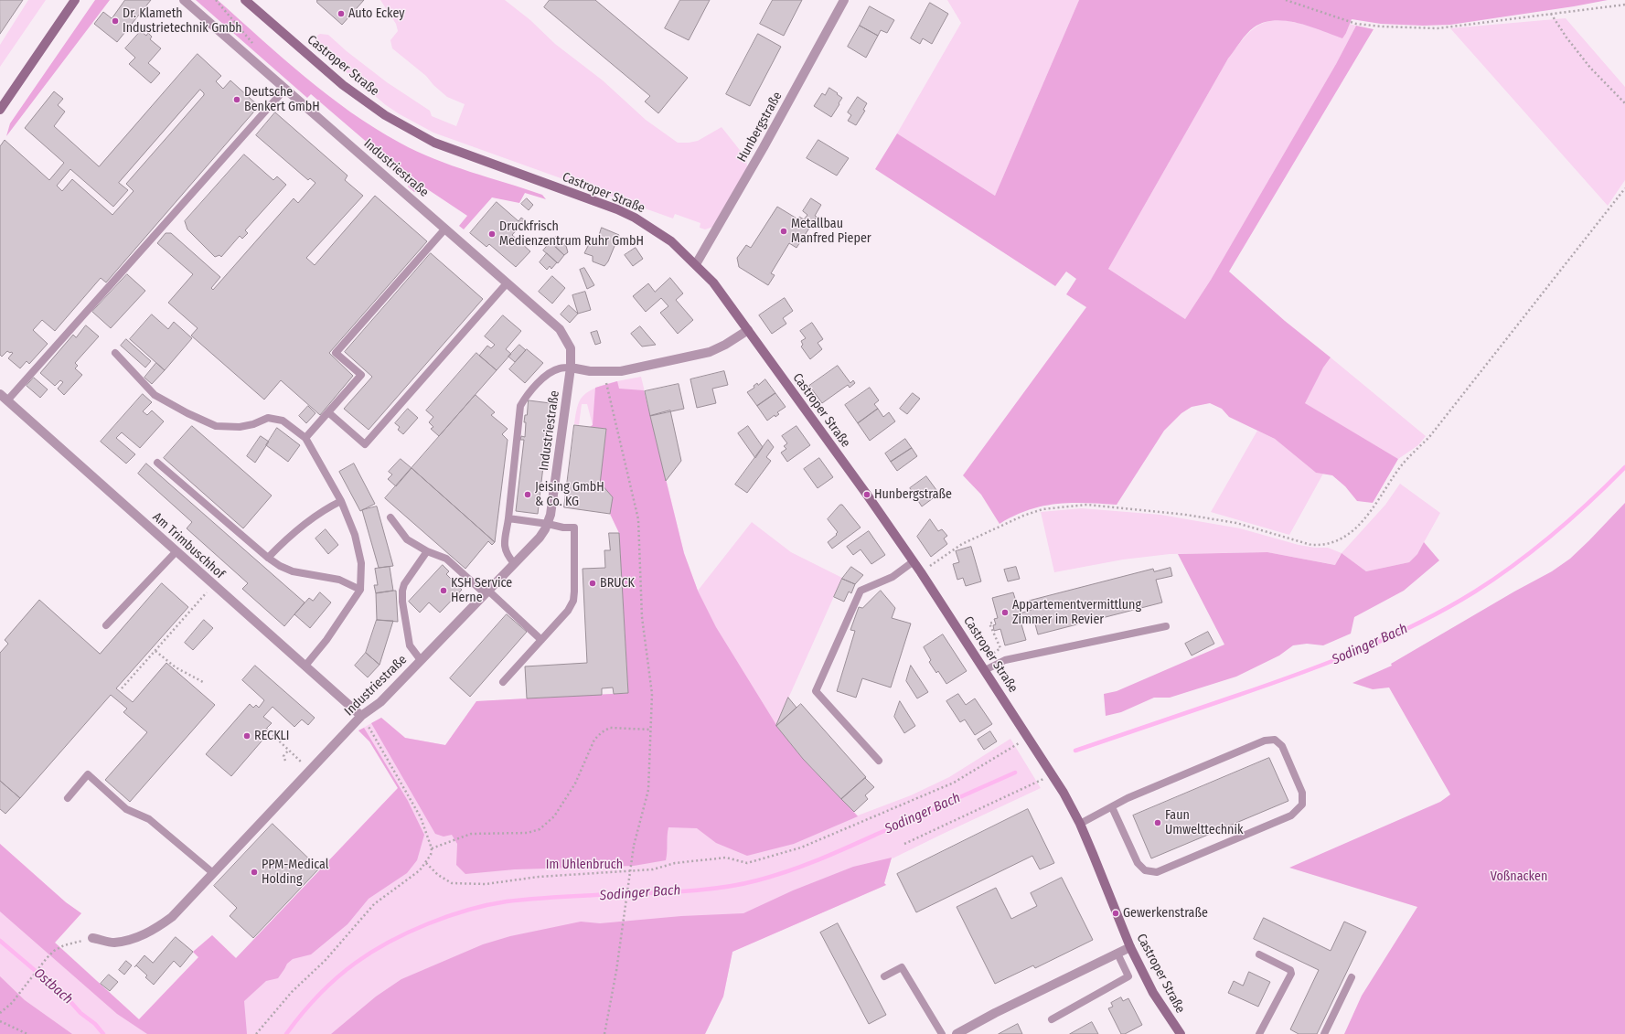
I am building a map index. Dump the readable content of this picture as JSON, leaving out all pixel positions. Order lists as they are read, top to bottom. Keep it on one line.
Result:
{"streets":{"main road":["Castroper Straße"],"street":["Hunbergstraße","Industriestraße","Am Trimbuschhof"]},"crossings":[["Castroper Straße","Hunbergstraße"],["Industriestraße","Am Trimbuschhof"]],"water":["Sodinger Bach","Ostbach"],"parks":["Im Uhlenbruch","Voßnacken"],"places":["Auto Eckey","Dr. Klameth Industrietechnik Gmbh","Deutsche Benkert GmbH","Metallbau Manfred Pieper","Druckfrisch Medienzentrum Ruhr GmbH","Jeising GmbH & Co. KG","Hunbergstraße","BRUCK","KSH Service Herne","Appartementvermittlung Zimmer im Revier","RECKLI","Faun Umwelttechnik","PPM-Medical Holding","Gewerkenstraße"]}
